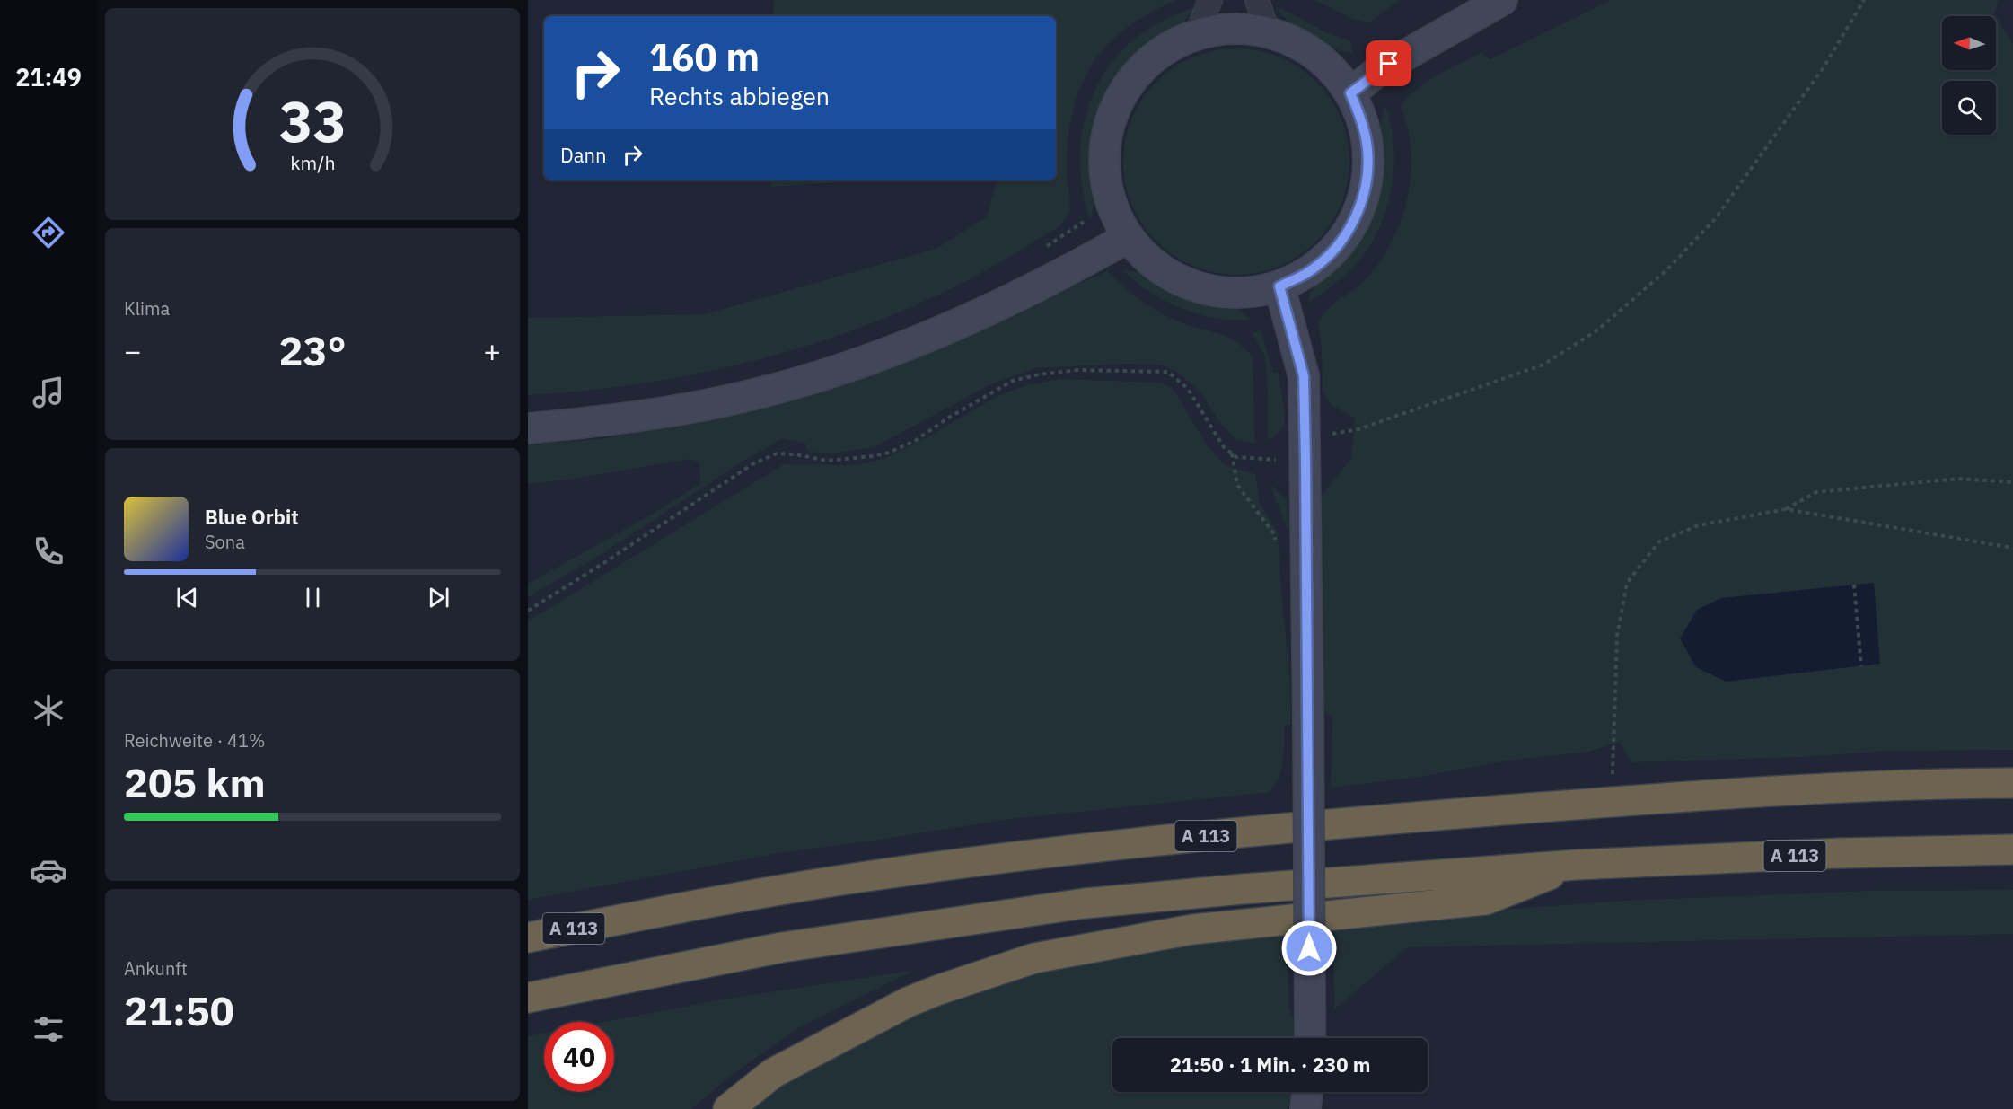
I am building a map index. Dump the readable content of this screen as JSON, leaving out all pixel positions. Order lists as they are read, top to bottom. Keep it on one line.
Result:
{"streets":{"highway":["A 113"]},"north":"left","page":{"tabs":"21:49","turn":["160 m","Rechts abbiegen"],"then":"Dann","tile":["Klima",["Reichweite · 41%","205 km"],["Ankunft","21:50"]],"heat":["−","23°","+"],"song":["Blue Orbit","Sona"],"limit":"40","trip":"21:50 · 1 Min. · 230 m","gauge":["33","km/h"]}}
